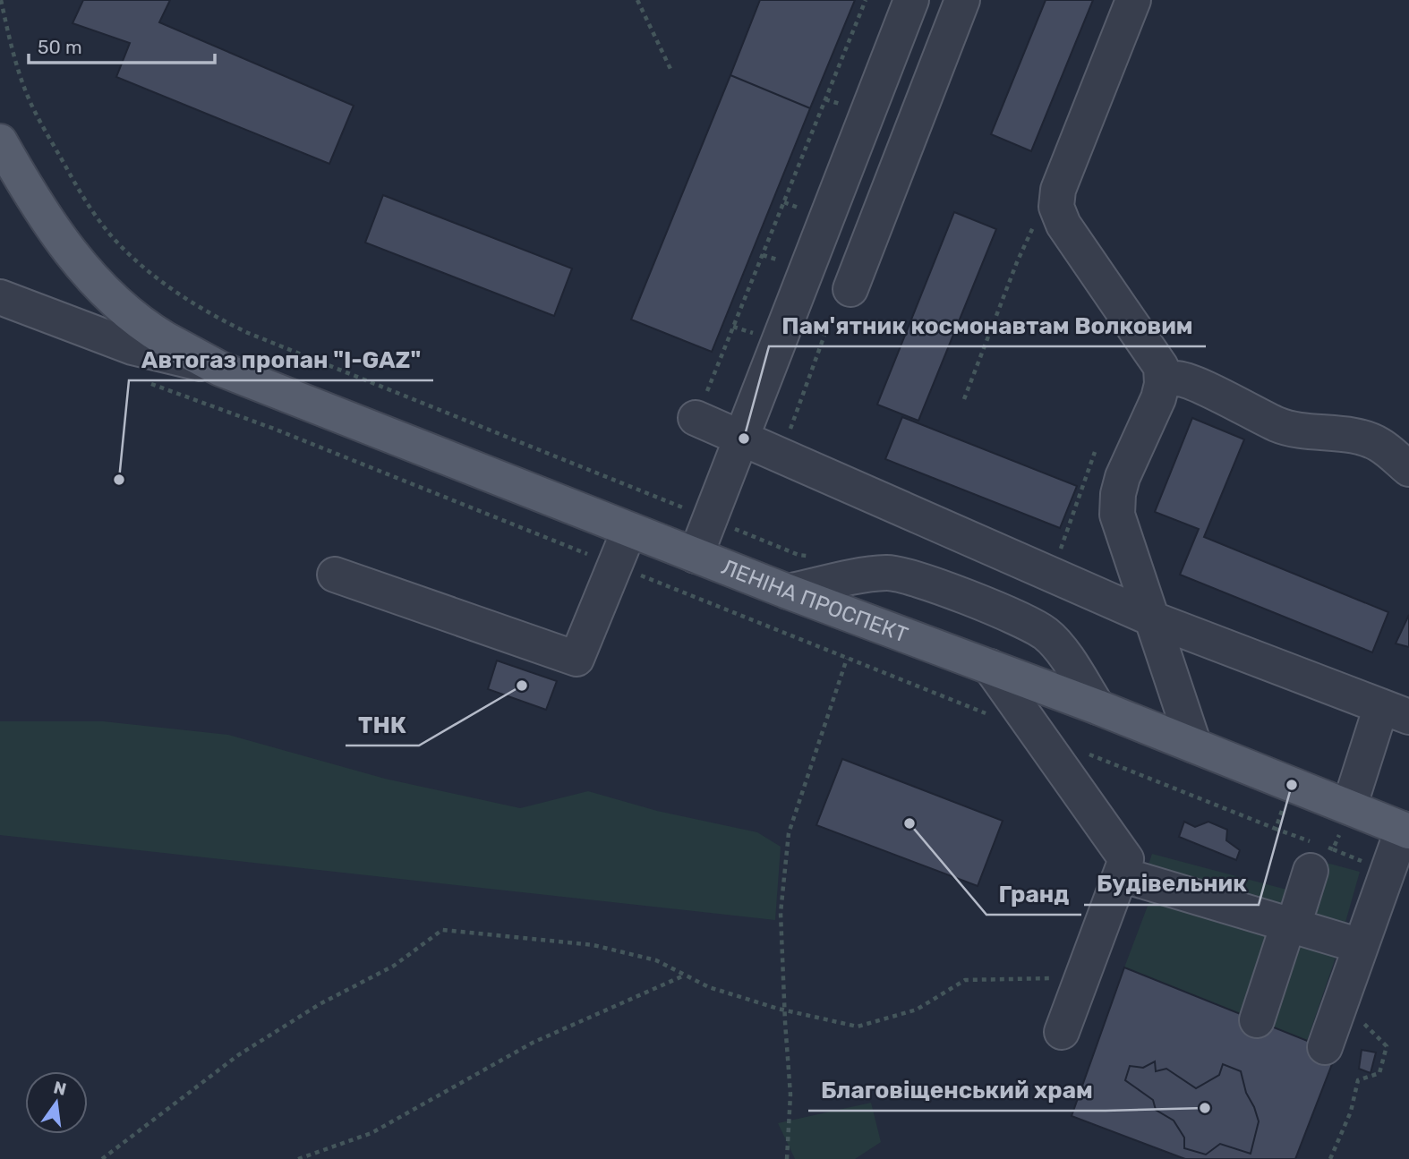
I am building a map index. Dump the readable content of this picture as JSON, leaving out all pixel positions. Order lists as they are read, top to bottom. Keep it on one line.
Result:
{"streets":{"main road":["ЛЕНІНА ПРОСПЕКТ"]},"places":["Пам'ятник космонавтам Волковим","Автогаз пропан \"I-GAZ\"","ТНК","Будівельник","Гранд","Благовіщенський храм"],"scale_bar":"50 m","north":"top"}
